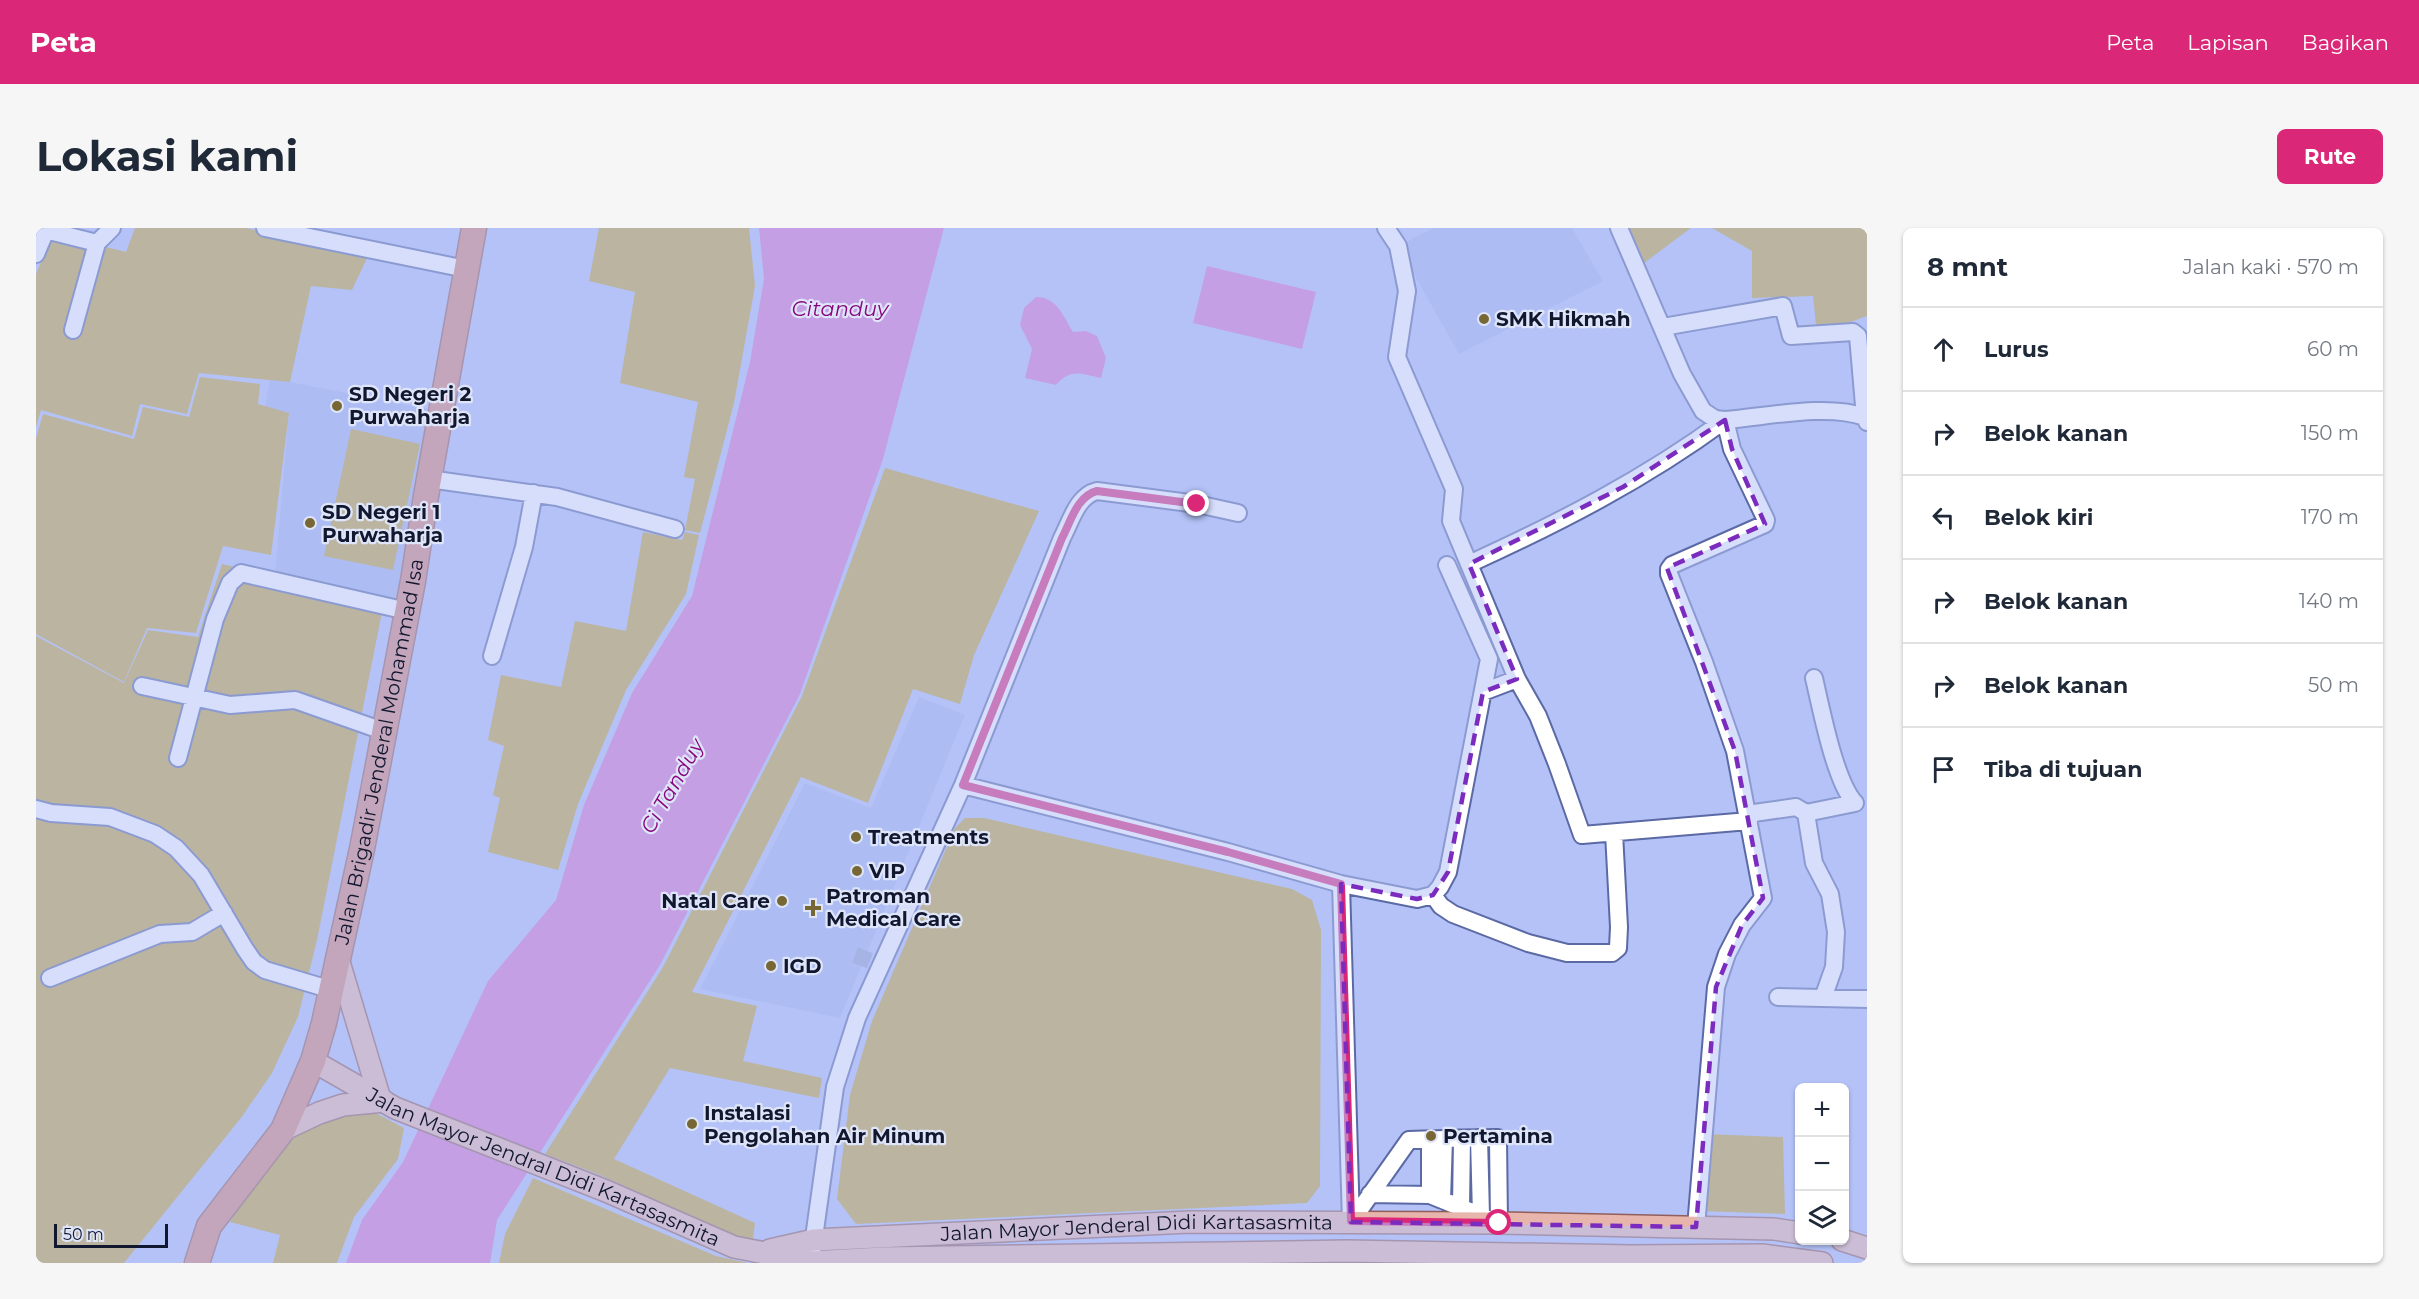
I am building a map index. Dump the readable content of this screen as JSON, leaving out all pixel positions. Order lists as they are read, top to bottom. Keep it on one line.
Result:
{"streets":{"highway":["Jalan Brigadir Jenderal Mohammad Isa"],"main road":["Jalan Mayor Jendral Didi Kartasasmita","Jalan Mayor Jenderal Didi Kartasasmita"]},"crossings":[["Jalan Brigadir Jenderal Mohammad Isa","Jalan Mayor Jendral Didi Kartasasmita"],["Jalan Mayor Jendral Didi Kartasasmita","Jalan Mayor Jenderal Didi Kartasasmita"]],"water":["Citanduy","Ci Tanduy"],"places":{"other":["SMK Hikmah","SD Negeri 2 Purwaharja","SD Negeri 1 Purwaharja","Treatments","VIP","Natal Care","IGD","Instalasi Pengolahan Air Minum","Pertamina"],"health":["Patroman Medical Care"]},"scale_bar":"50 m","page":{"header":"Peta","nav":["Peta","Lapisan","Bagikan"],"buttons":"Rute","title":"Lokasi kami","heading":["8 mnt","Jalan kaki · 570 m"],"list":[["Lurus","60 m"],["Belok kanan","150 m"],["Belok kiri","170 m"],["Belok kanan","140 m"],["Belok kanan","50 m"],"Tiba di tujuan"],"map_buttons":["+","−"],"scale":"50 m"}}
